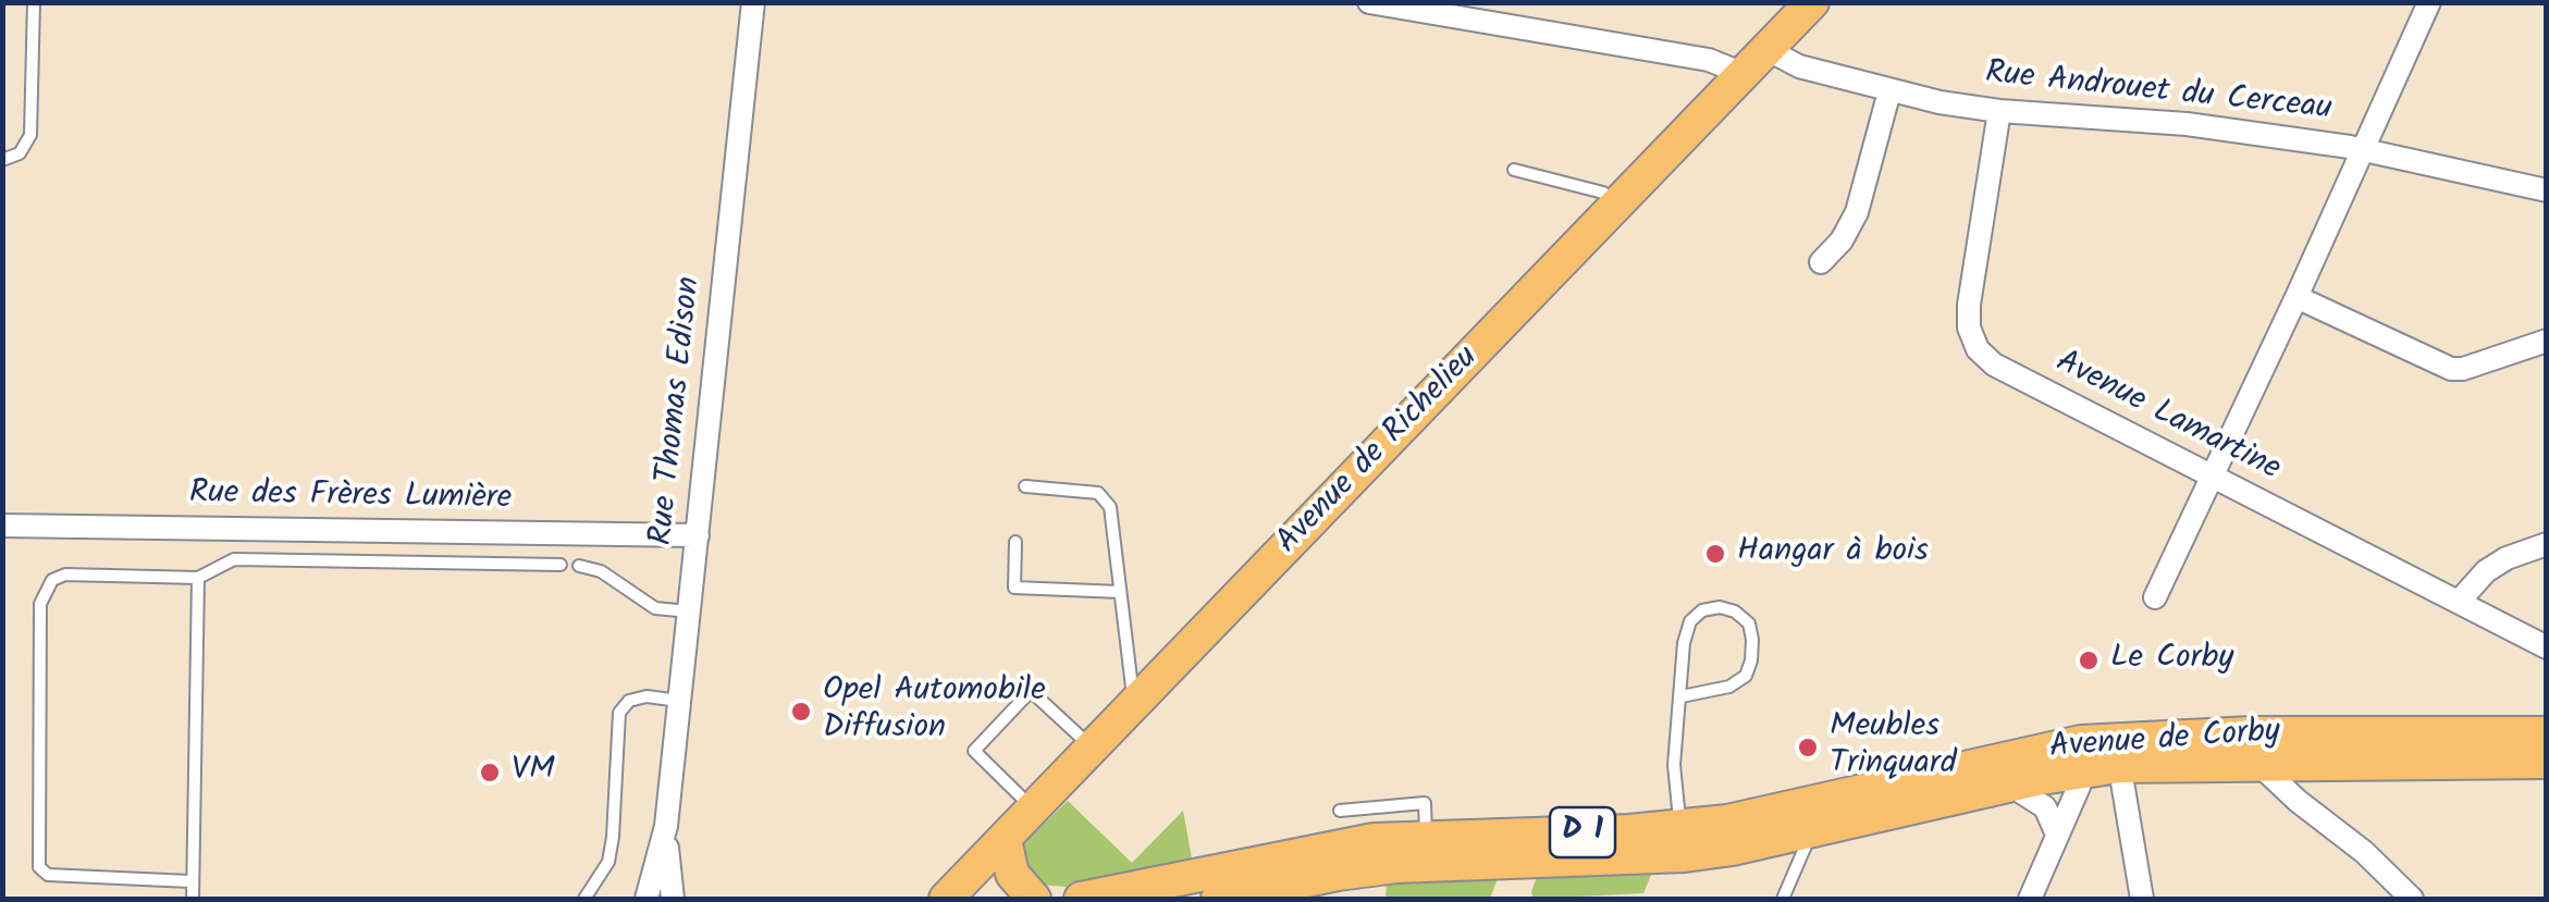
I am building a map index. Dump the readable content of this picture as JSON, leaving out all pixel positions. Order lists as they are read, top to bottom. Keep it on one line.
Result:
{"streets":{"main road":["Avenue de Richelieu","Avenue de Corby","D 1"],"street":["Rue Androuet du Cerceau","Rue Thomas Edison","Avenue Lamartine","Rue des Frères Lumière"]},"crossings":[["Rue Androuet du Cerceau","Avenue Lamartine"],["Rue Androuet du Cerceau","Avenue de Richelieu"],["Rue Thomas Edison","Rue des Frères Lumière"]],"places":["Hangar à bois","Le Corby","Opel Automobile Diffusion","Meubles Trinquard","VM"]}
